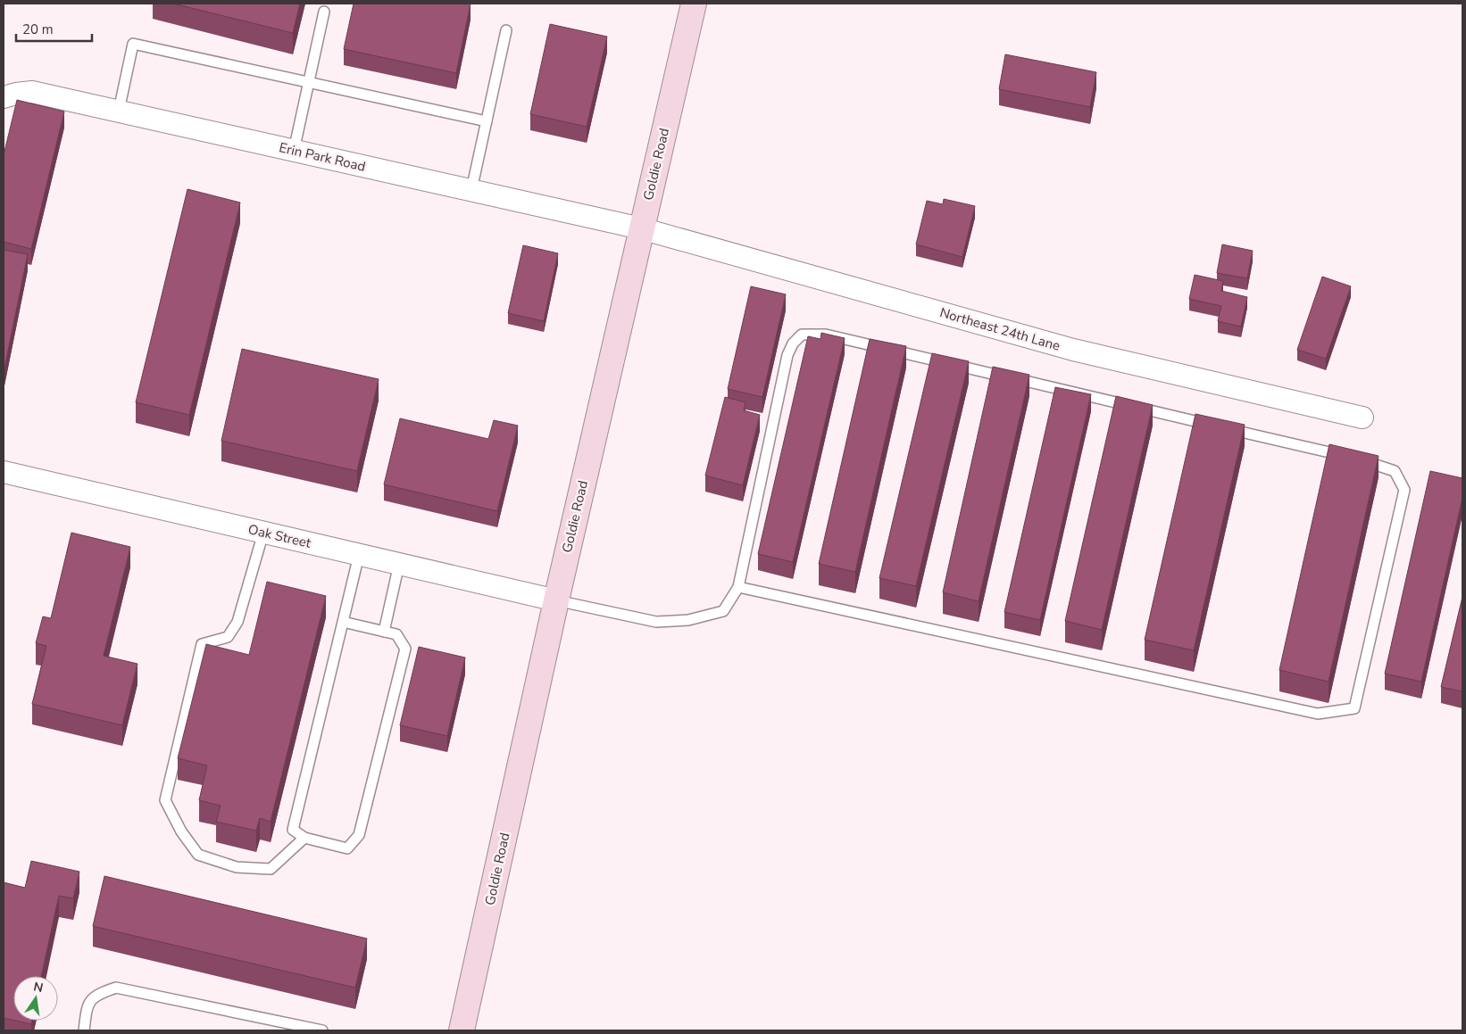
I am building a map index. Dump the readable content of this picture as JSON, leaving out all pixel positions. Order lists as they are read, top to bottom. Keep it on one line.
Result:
{"streets":{"street":["Erin Park Road","Goldie Road","Northeast 24th Lane","Oak Street"]},"crossings":[["Erin Park Road","Goldie Road"],["Erin Park Road","Northeast 24th Lane"],["Goldie Road","Northeast 24th Lane"],["Goldie Road","Oak Street"]],"scale_bar":"20 m","north":"top"}
